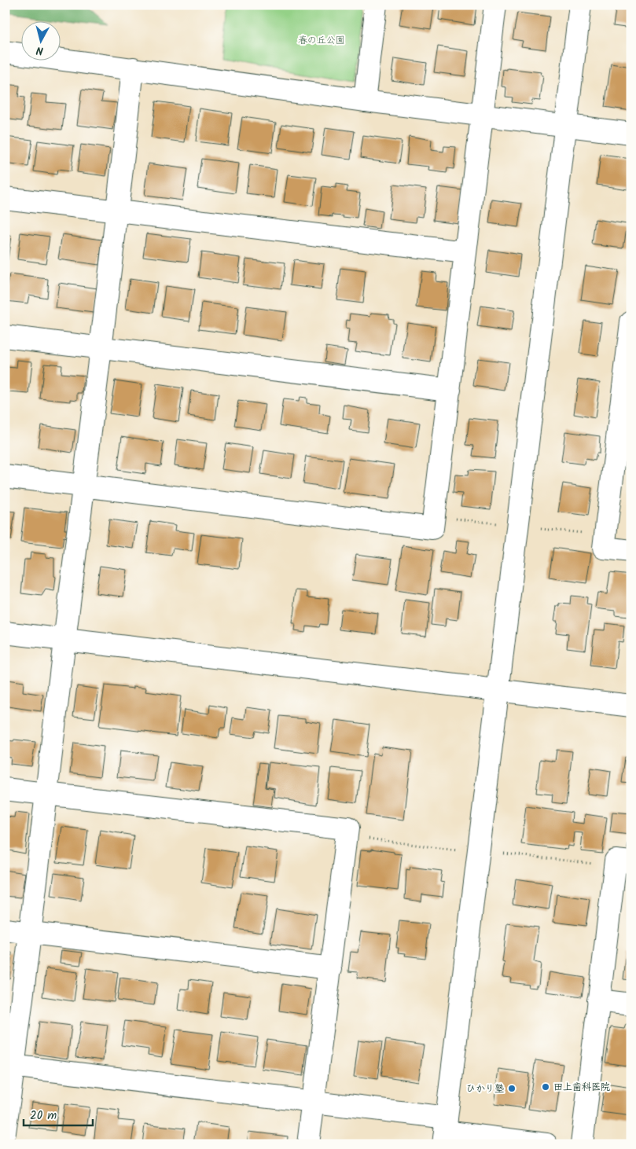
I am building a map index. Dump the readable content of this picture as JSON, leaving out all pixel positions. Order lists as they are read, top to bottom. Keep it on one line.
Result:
{"parks":["春の丘公園"],"places":["田上歯科医院","ひかり塾"],"scale_bar":"20 m","north":"bottom"}
